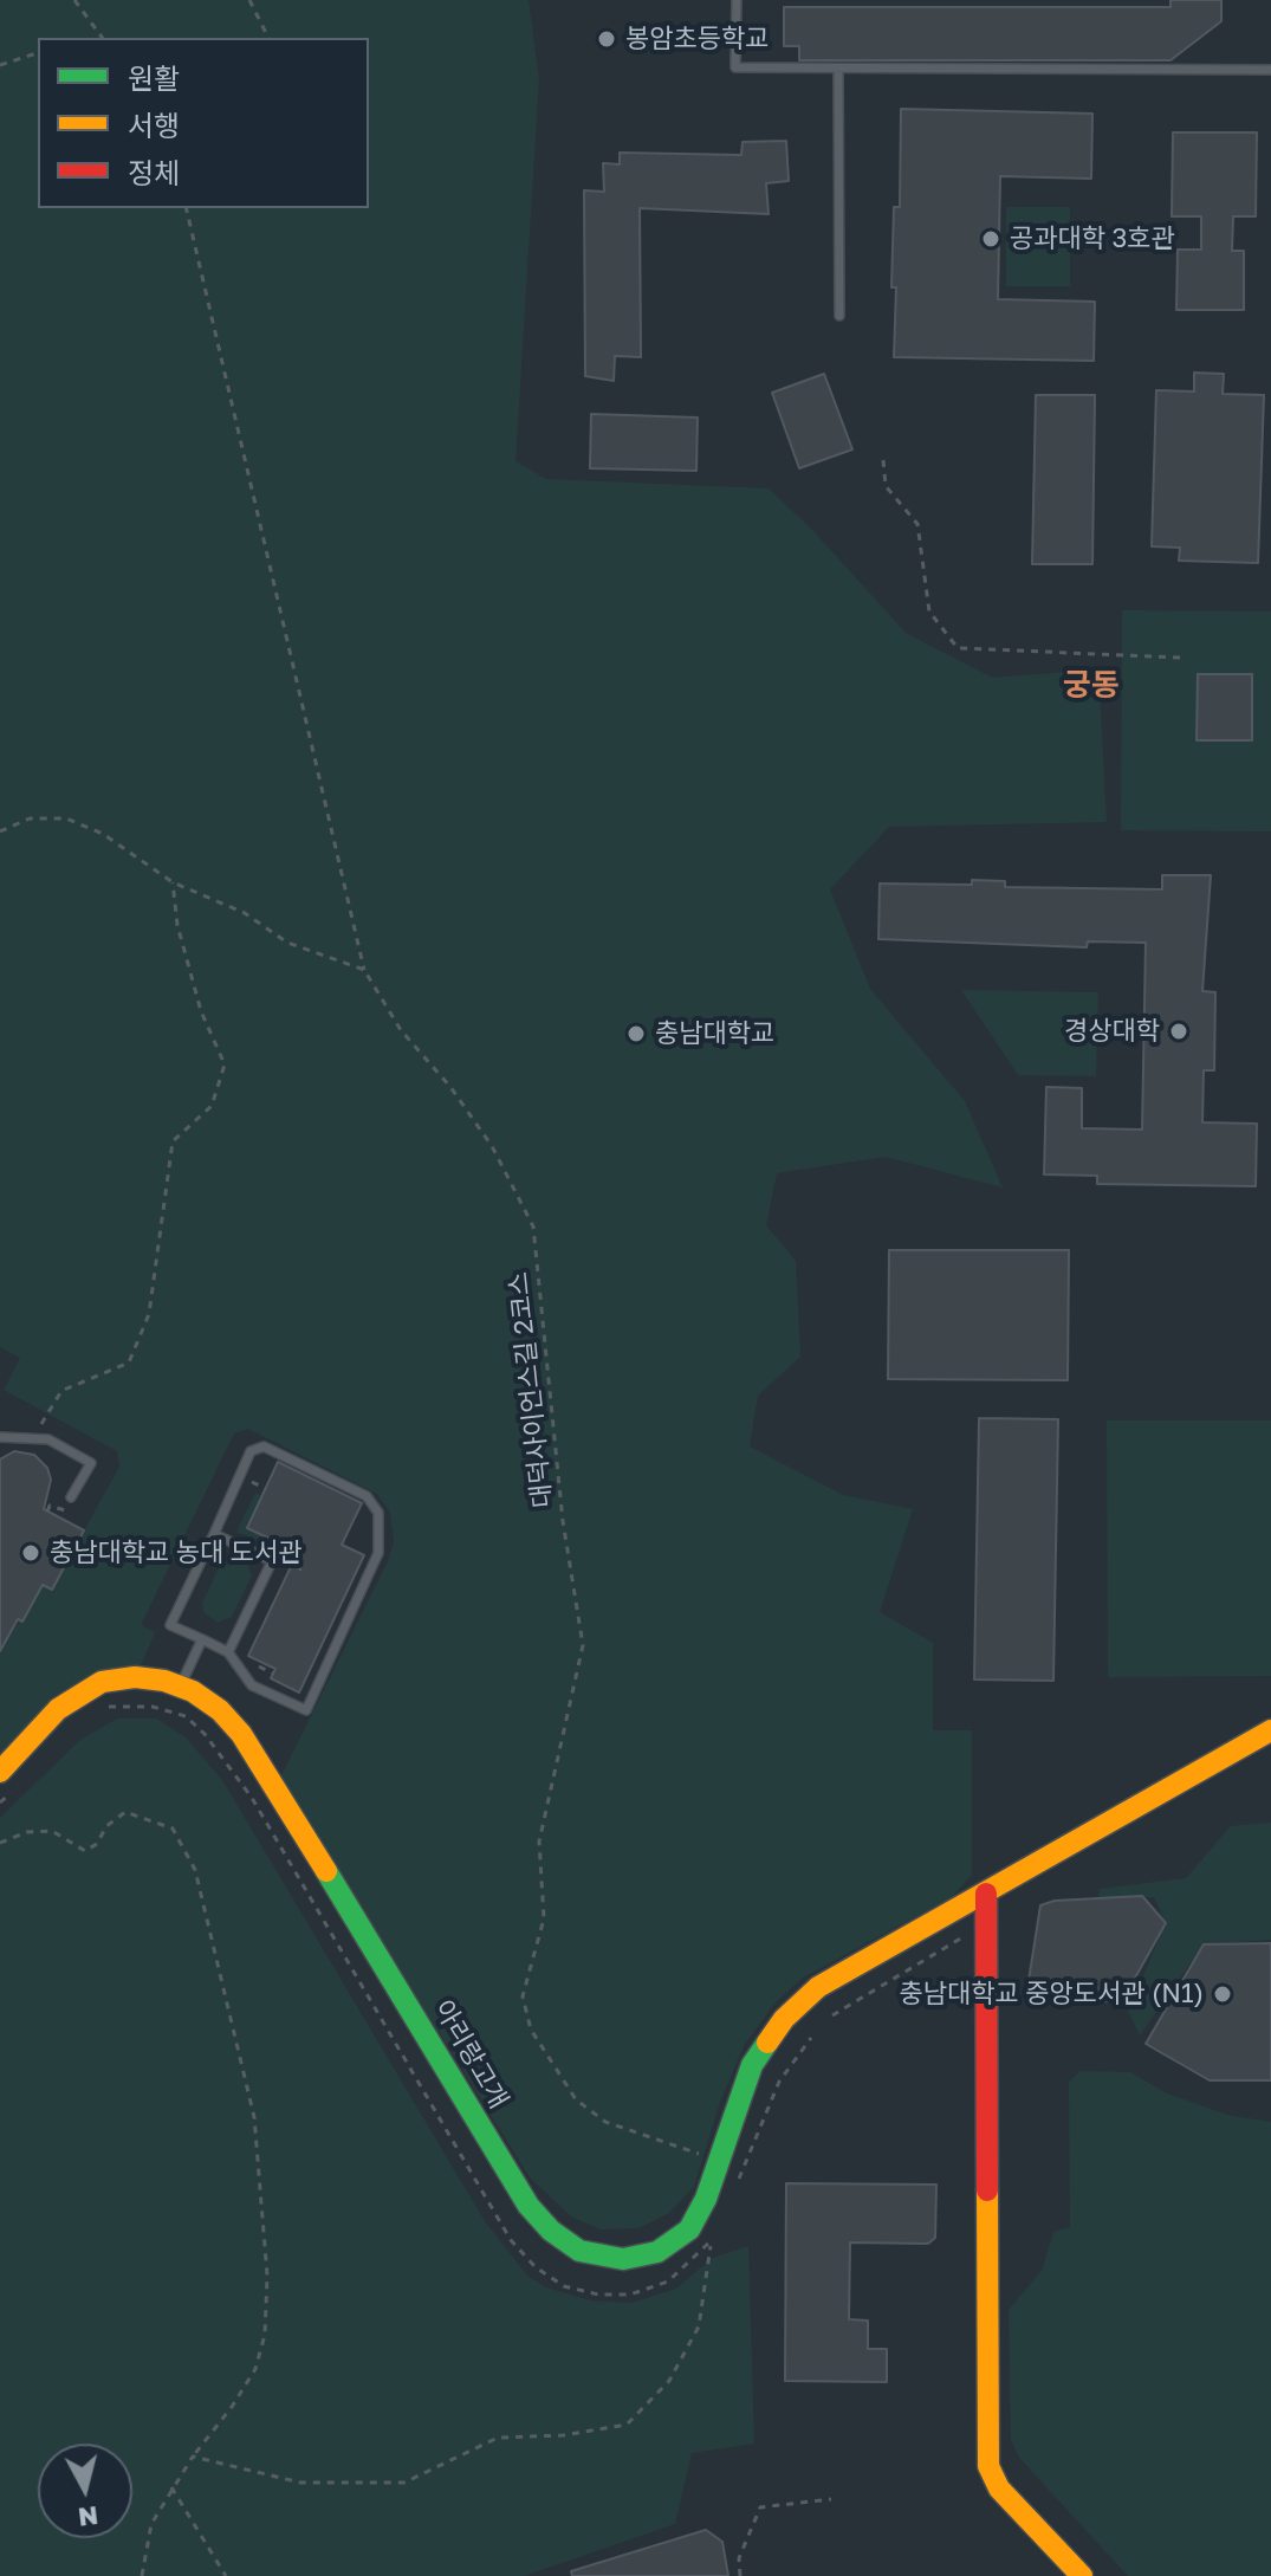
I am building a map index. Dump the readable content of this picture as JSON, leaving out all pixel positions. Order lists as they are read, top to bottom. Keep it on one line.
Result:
{"streets":{"street":["아리랑고개"],"path":["대덕사이언스길 2코스"]},"districts":["궁동"],"places":["봉암초등학교","공과대학 3호관","경상대학","충남대학교","충남대학교 농대 도서관","충남대학교 중앙도서관 (N1)"],"legend":["원활","서행","정체"],"north":"bottom"}
